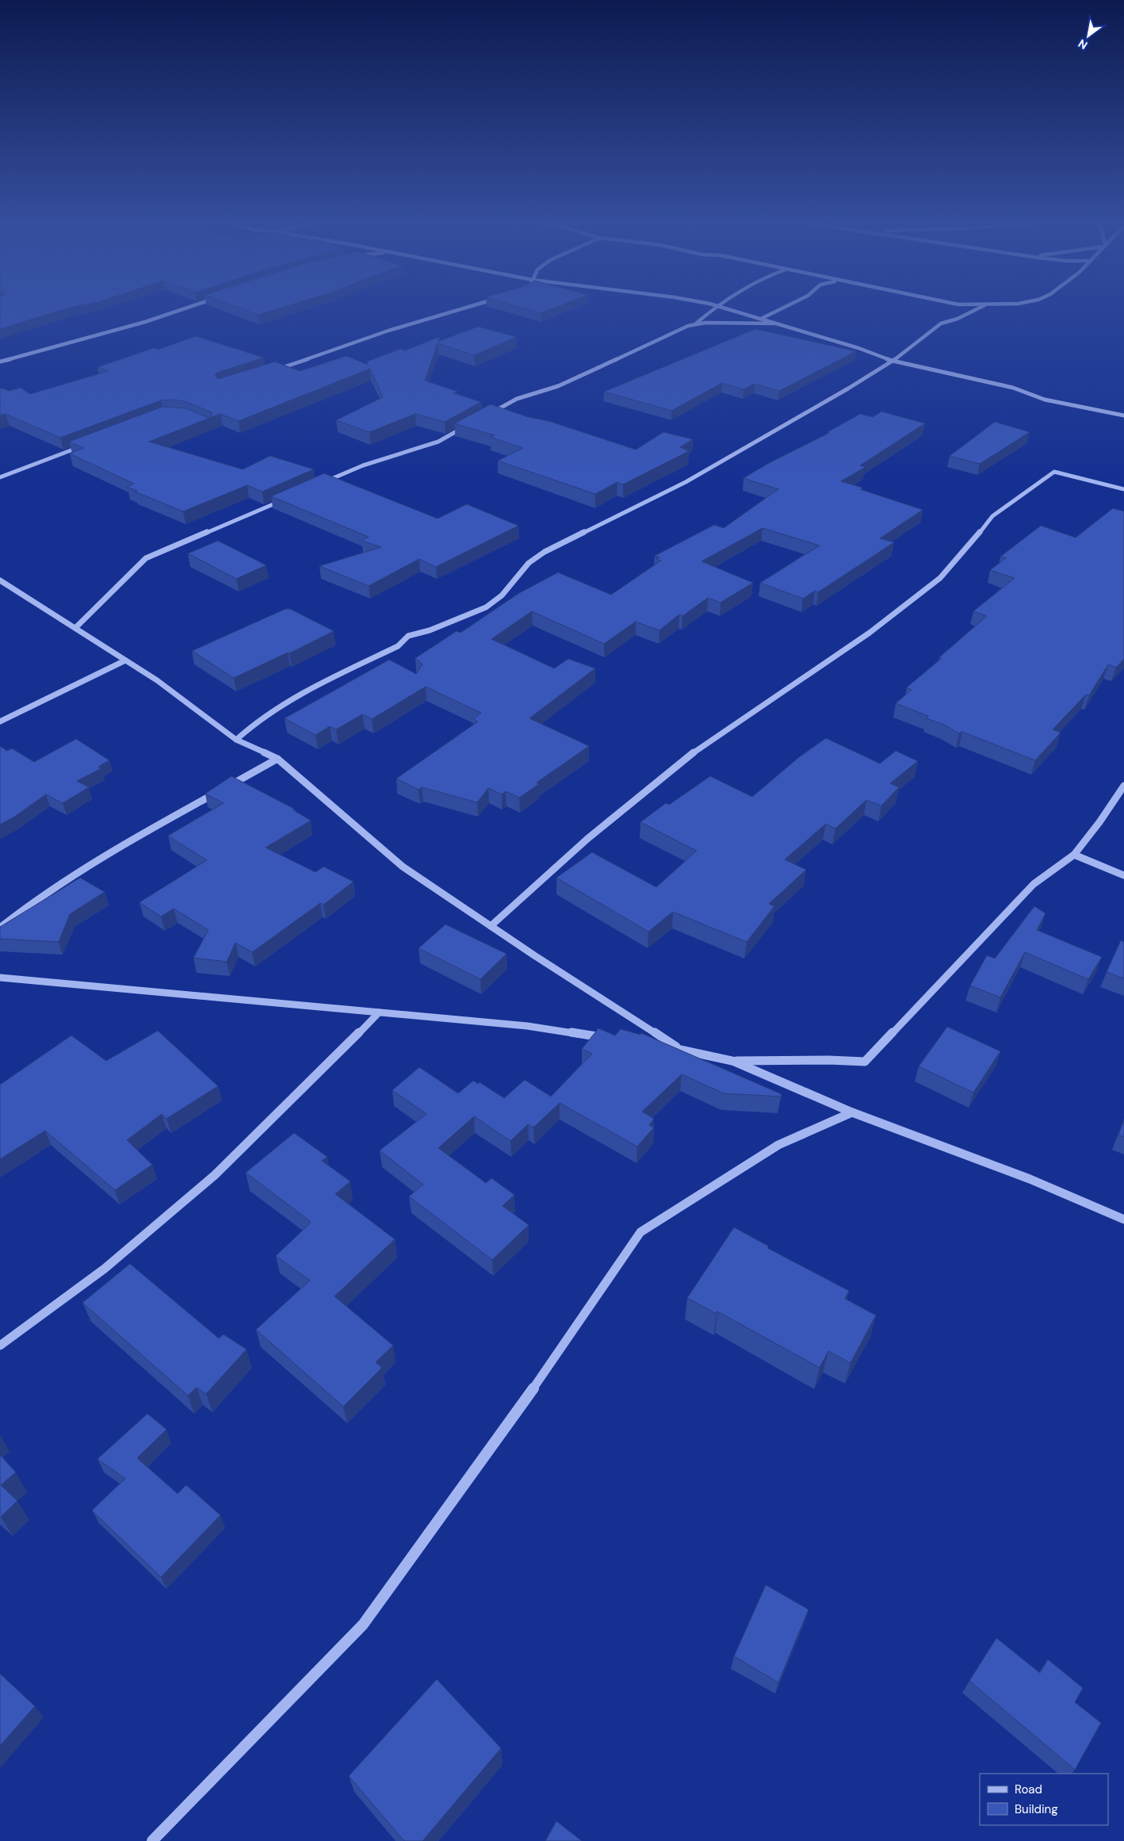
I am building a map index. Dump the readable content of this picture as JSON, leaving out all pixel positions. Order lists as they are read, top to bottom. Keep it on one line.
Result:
{"legend":["Road","Building"],"north":"bottom left"}
